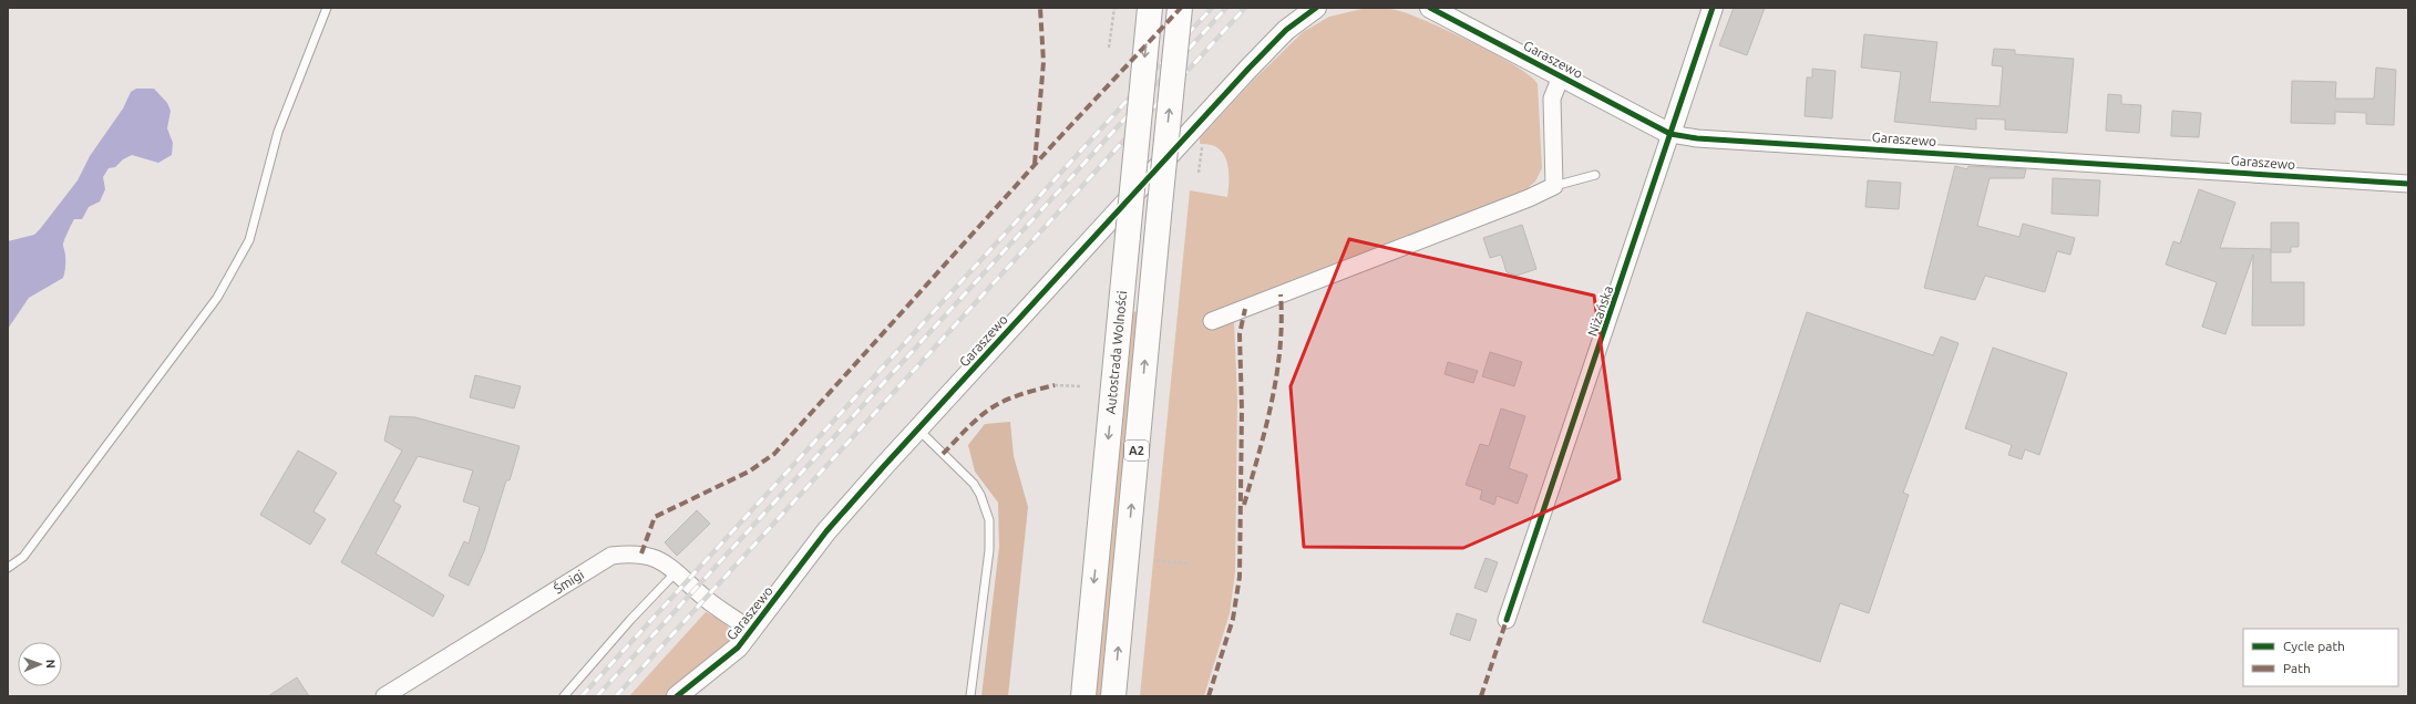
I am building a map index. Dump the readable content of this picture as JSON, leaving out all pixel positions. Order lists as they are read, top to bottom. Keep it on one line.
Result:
{"streets":{"highway":["Autostrada Wolności","A2"],"street":["Garaszewo","Niżańska","Śmigi"]},"crossings":[["Garaszewo","Niżańska"],["Garaszewo","Śmigi"]],"legend":["Cycle path","Path"],"north":"right"}
